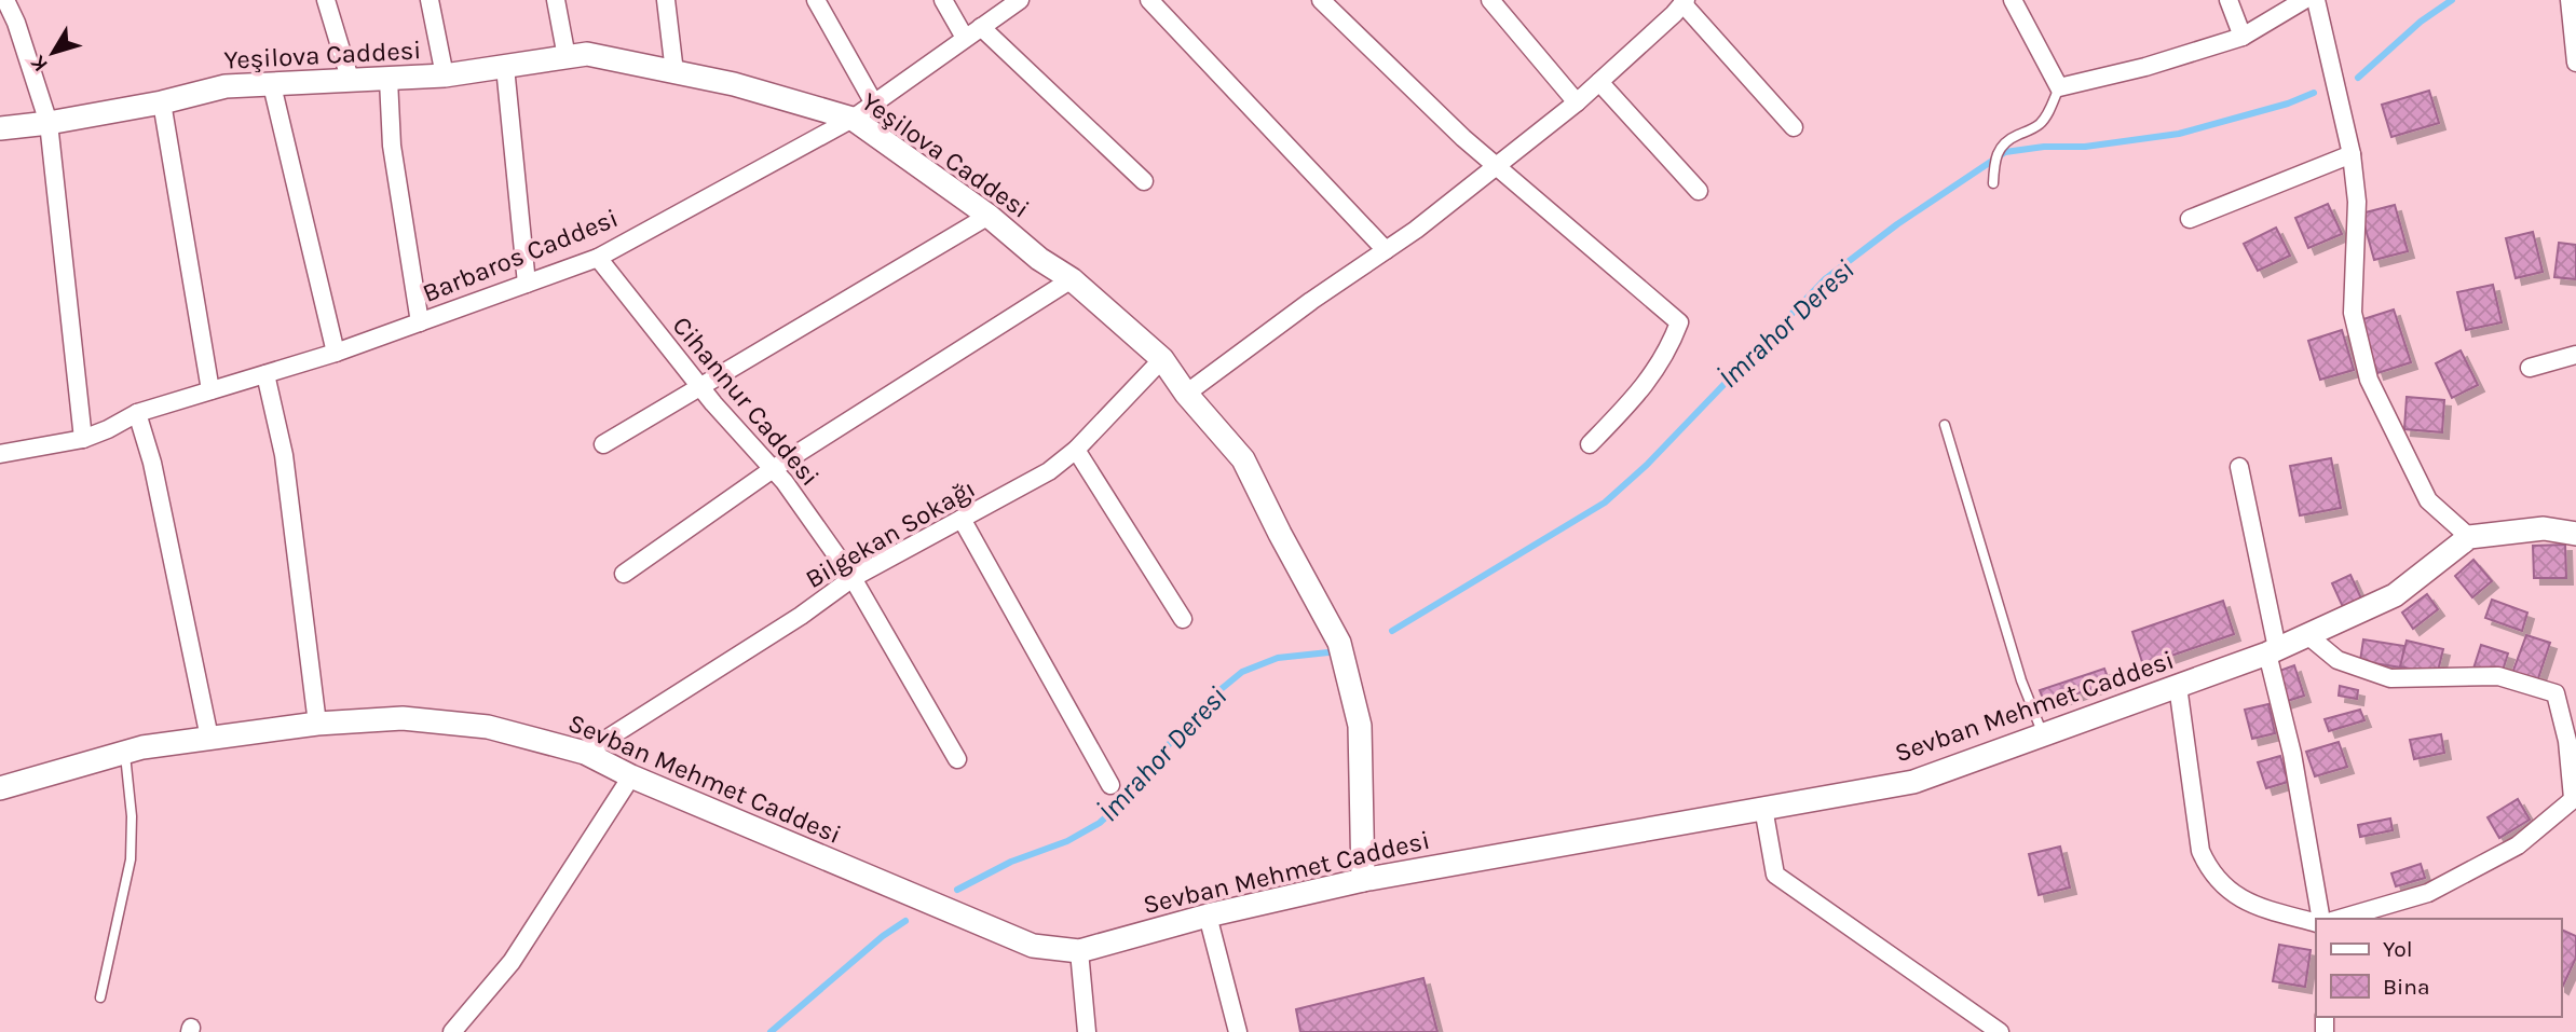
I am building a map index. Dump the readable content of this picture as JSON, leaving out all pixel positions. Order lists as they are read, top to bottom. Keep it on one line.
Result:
{"streets":{"main road":["Yeşilova Caddesi","Sevban Mehmet Caddesi"],"street":["Barbaros Caddesi","Cihannur Caddesi","Bilgekan Sokağı"]},"crossings":[["Yeşilova Caddesi","Barbaros Caddesi"],["Yeşilova Caddesi","Bilgekan Sokağı"],["Yeşilova Caddesi","Sevban Mehmet Caddesi"],["Barbaros Caddesi","Cihannur Caddesi"],["Cihannur Caddesi","Bilgekan Sokağı"],["Bilgekan Sokağı","Sevban Mehmet Caddesi"]],"water":["İmrahor Deresi"],"legend":["Yol","Bina"],"north":"bottom left"}
